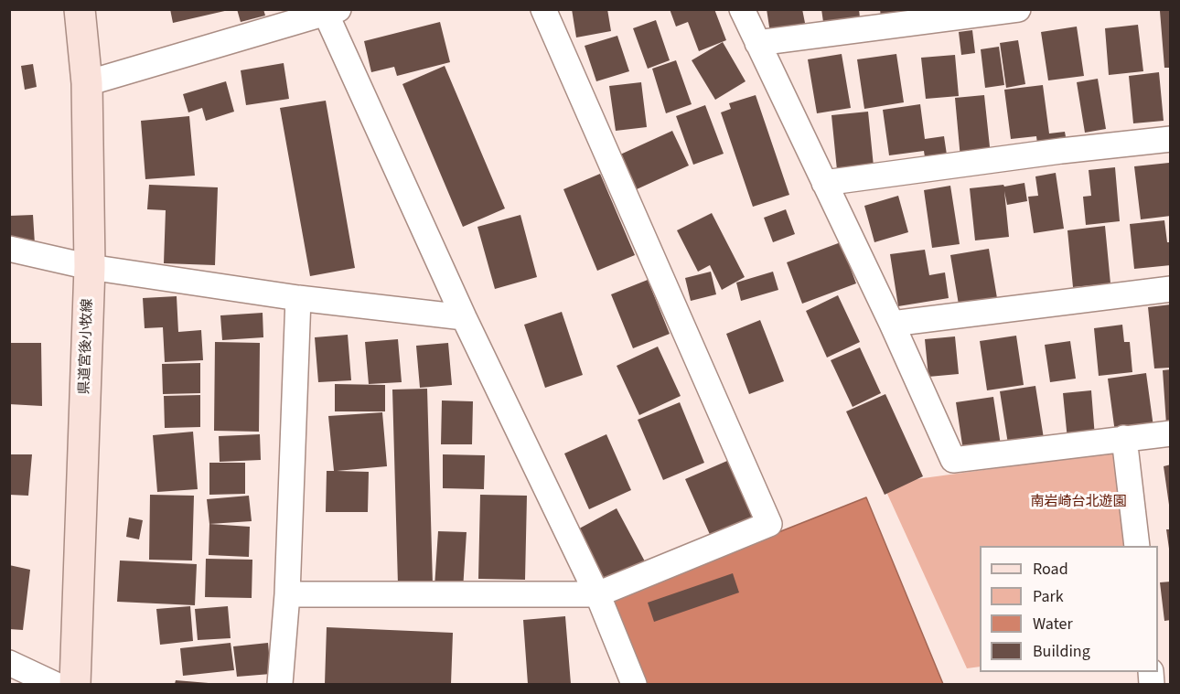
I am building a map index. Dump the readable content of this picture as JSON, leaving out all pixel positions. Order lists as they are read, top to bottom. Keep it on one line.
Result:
{"streets":{"main road":["県道宮後小牧線"]},"parks":["南岩崎台北遊園"],"legend":["Road","Park","Water","Building"]}
